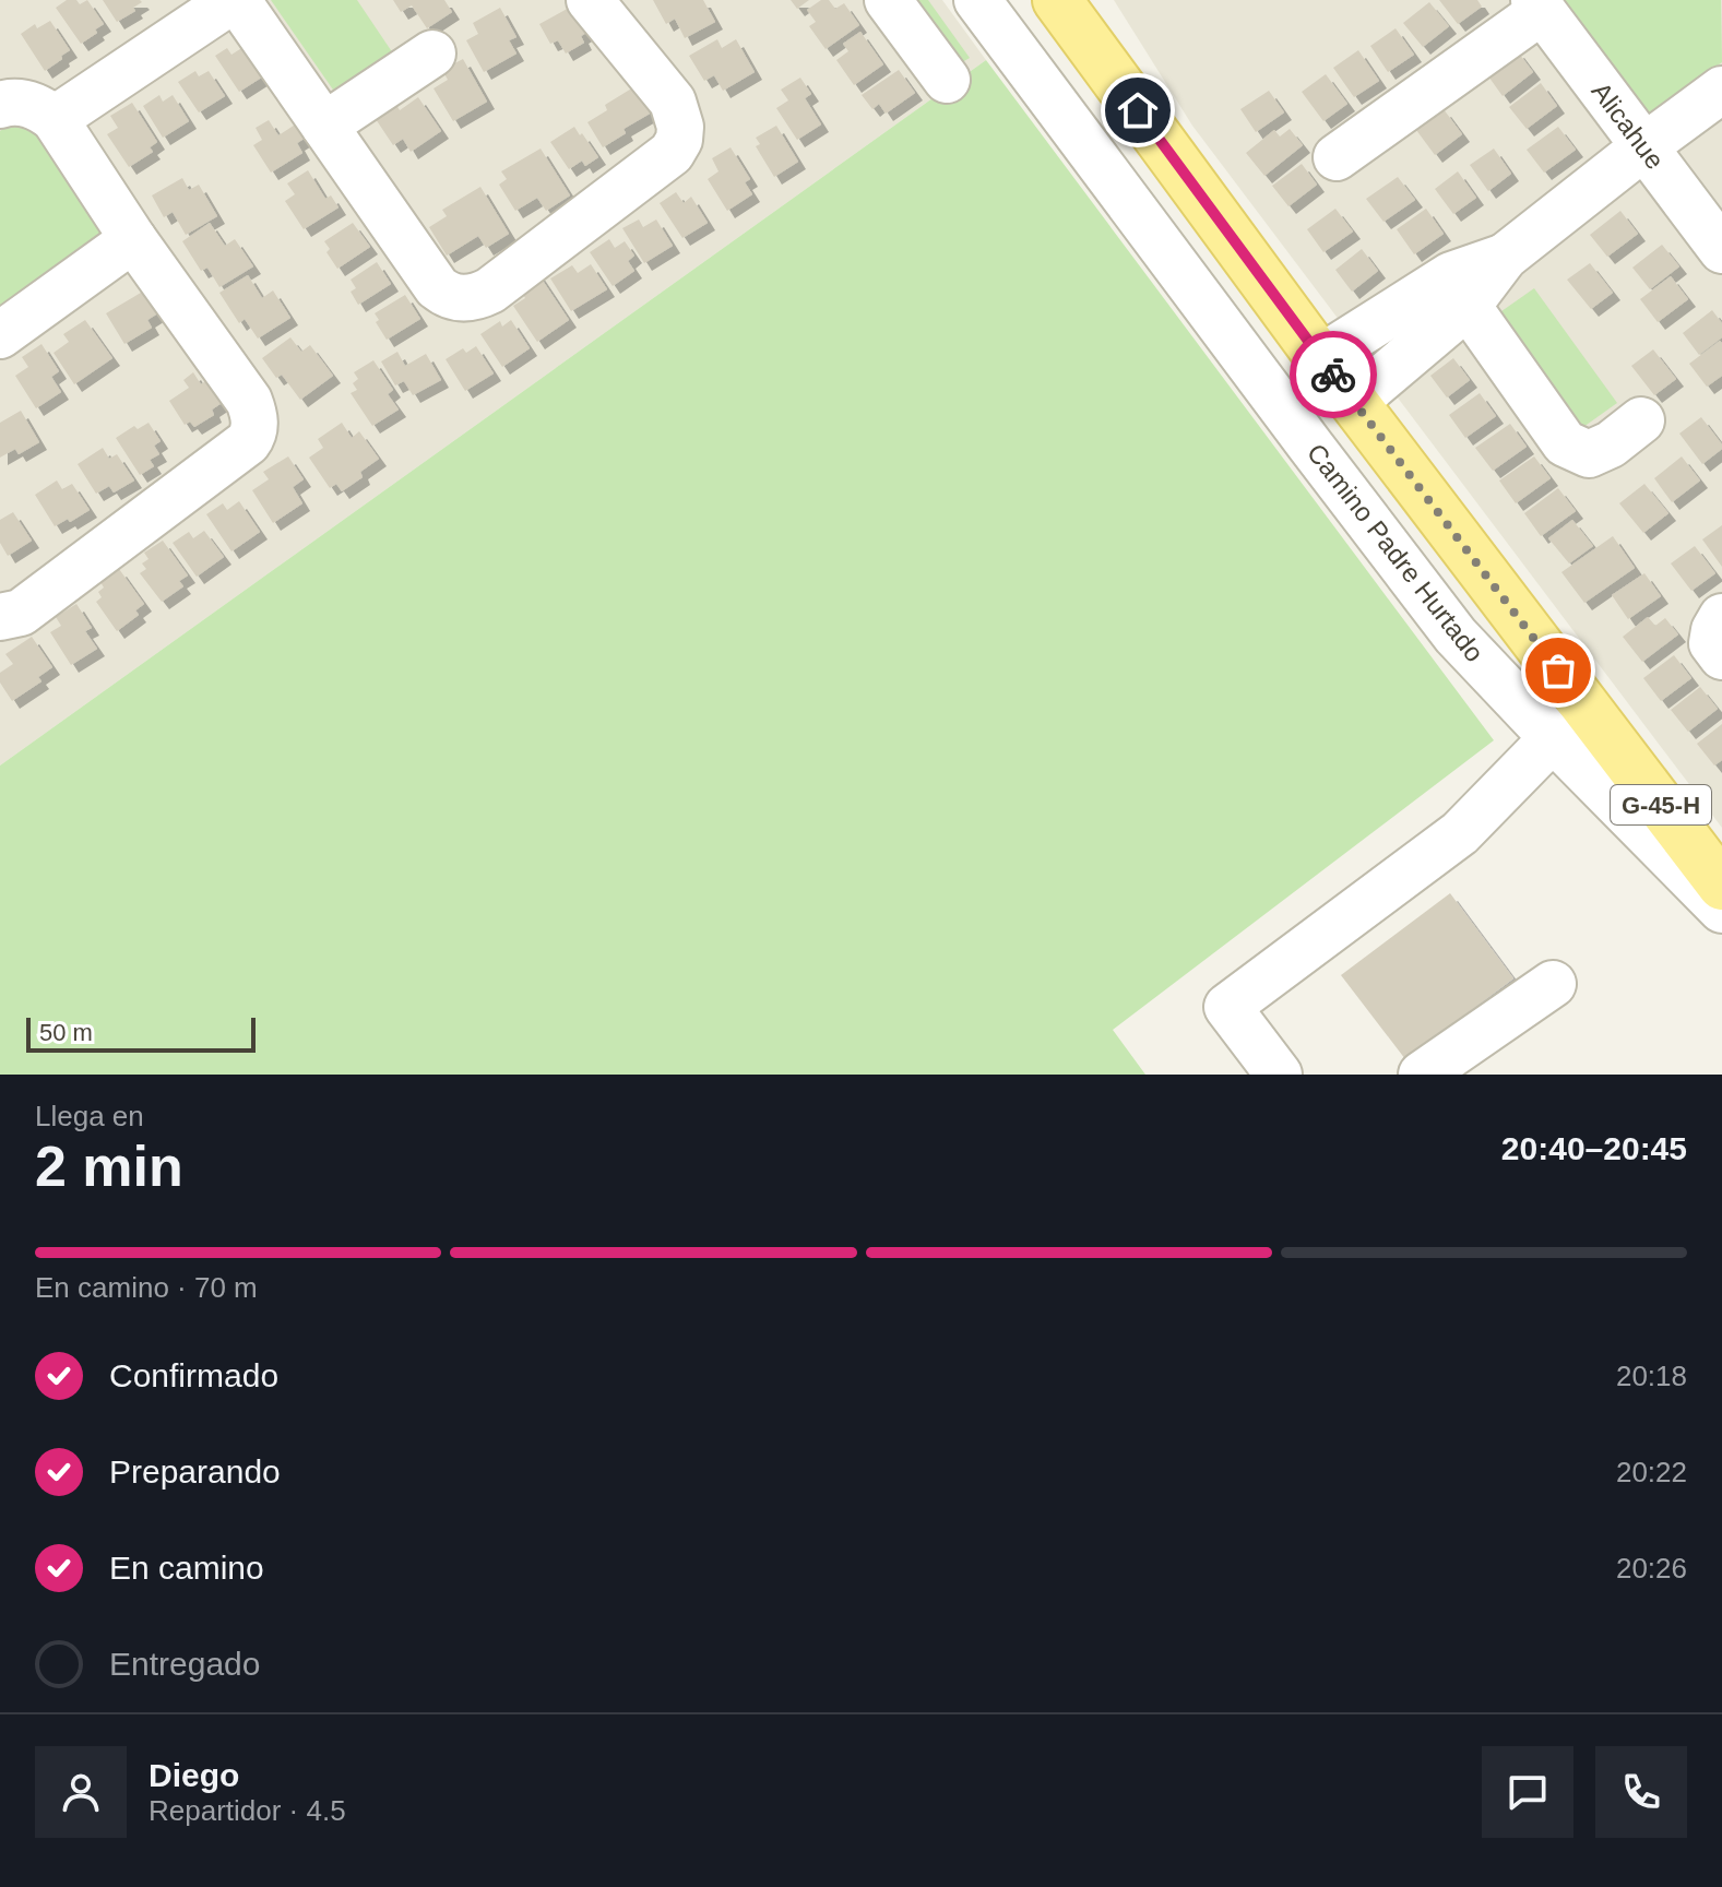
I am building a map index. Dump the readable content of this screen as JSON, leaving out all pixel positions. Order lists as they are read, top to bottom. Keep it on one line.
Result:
{"streets":{"main road":["G-45-H"],"street":["Alicahue","Camino Padre Hurtado"]},"scale_bar":"50 m","page":{"scale":"50 m","heading":["2 min","Llega en","20:40–20:45"],"panel":["Diego","Repartidor · 4.5"],"bar":"En camino · 70 m","list":[["Confirmado","20:18"],["Preparando","20:22"],["En camino","20:26"],"Entregado"]}}
